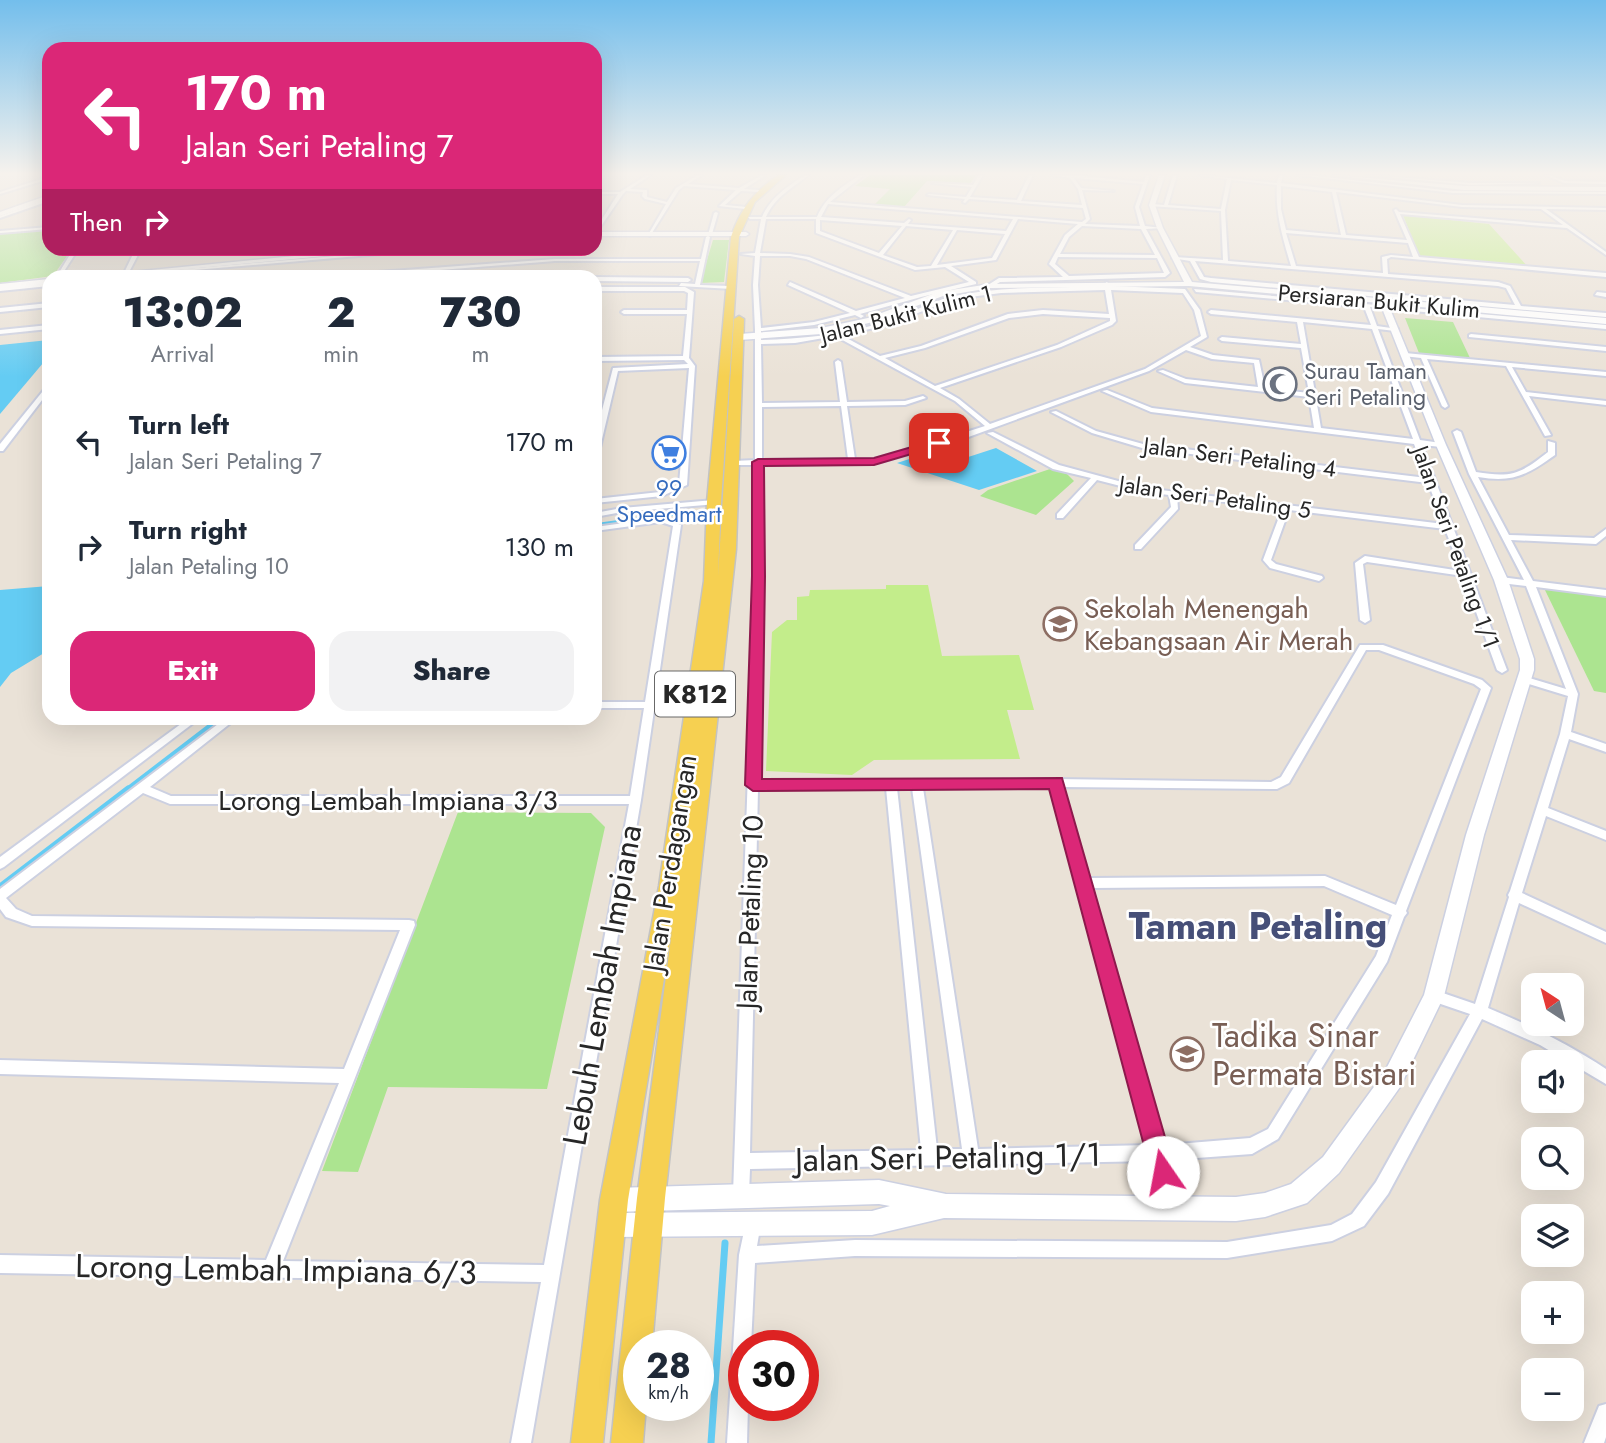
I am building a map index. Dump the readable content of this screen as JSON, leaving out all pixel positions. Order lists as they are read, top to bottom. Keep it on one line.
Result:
{"streets":{"main road":["K812","Jalan Perdagangan"],"street":["Persiaran Bukit Kulim","Jalan Bukit Kulim 1","Jalan Seri Petaling 4","Jalan Seri Petaling 5","Jalan Seri Petaling 1/1","Lorong Lembah Impiana 3/3","Jalan Petaling 10","Lebuh Lembah Impiana","Lorong Lembah Impiana 6/3"]},"crossings":[["Persiaran Bukit Kulim","Jalan Bukit Kulim 1"],["Persiaran Bukit Kulim","Jalan Perdagangan"],["Persiaran Bukit Kulim","Jalan Petaling 10"],["Jalan Bukit Kulim 1","Jalan Seri Petaling 5"],["Jalan Bukit Kulim 1","Jalan Petaling 10"],["Jalan Seri Petaling 4","Jalan Seri Petaling 1/1"],["Jalan Seri Petaling 5","Jalan Seri Petaling 1/1"],["Jalan Seri Petaling 1/1","Jalan Petaling 10"],["Lorong Lembah Impiana 3/3","Lebuh Lembah Impiana"],["Lebuh Lembah Impiana","Lorong Lembah Impiana 6/3"]],"districts":["Taman Petaling"],"places":{"mosque":["Surau Taman Seri Petaling"],"supermarket":["99 Speedmart"],"school or university":["Sekolah Menengah Kebangsaan Air Merah","Tadika Sinar Permata Bistari"]},"north":"top left","page":{"turn":["170 m","Jalan Seri Petaling 7"],"then":"Then","eta":["13:02","Arrival","2","min","730","m"],"list":[{"name":"Turn left","note":"Jalan Seri Petaling 7","value":"170 m"},{"name":"Turn right","note":"Jalan Petaling 10","value":"130 m"}],"buttons":["Exit","Share"],"map_buttons":["+","−"],"speed":"28 km/h","limit":"30"}}
